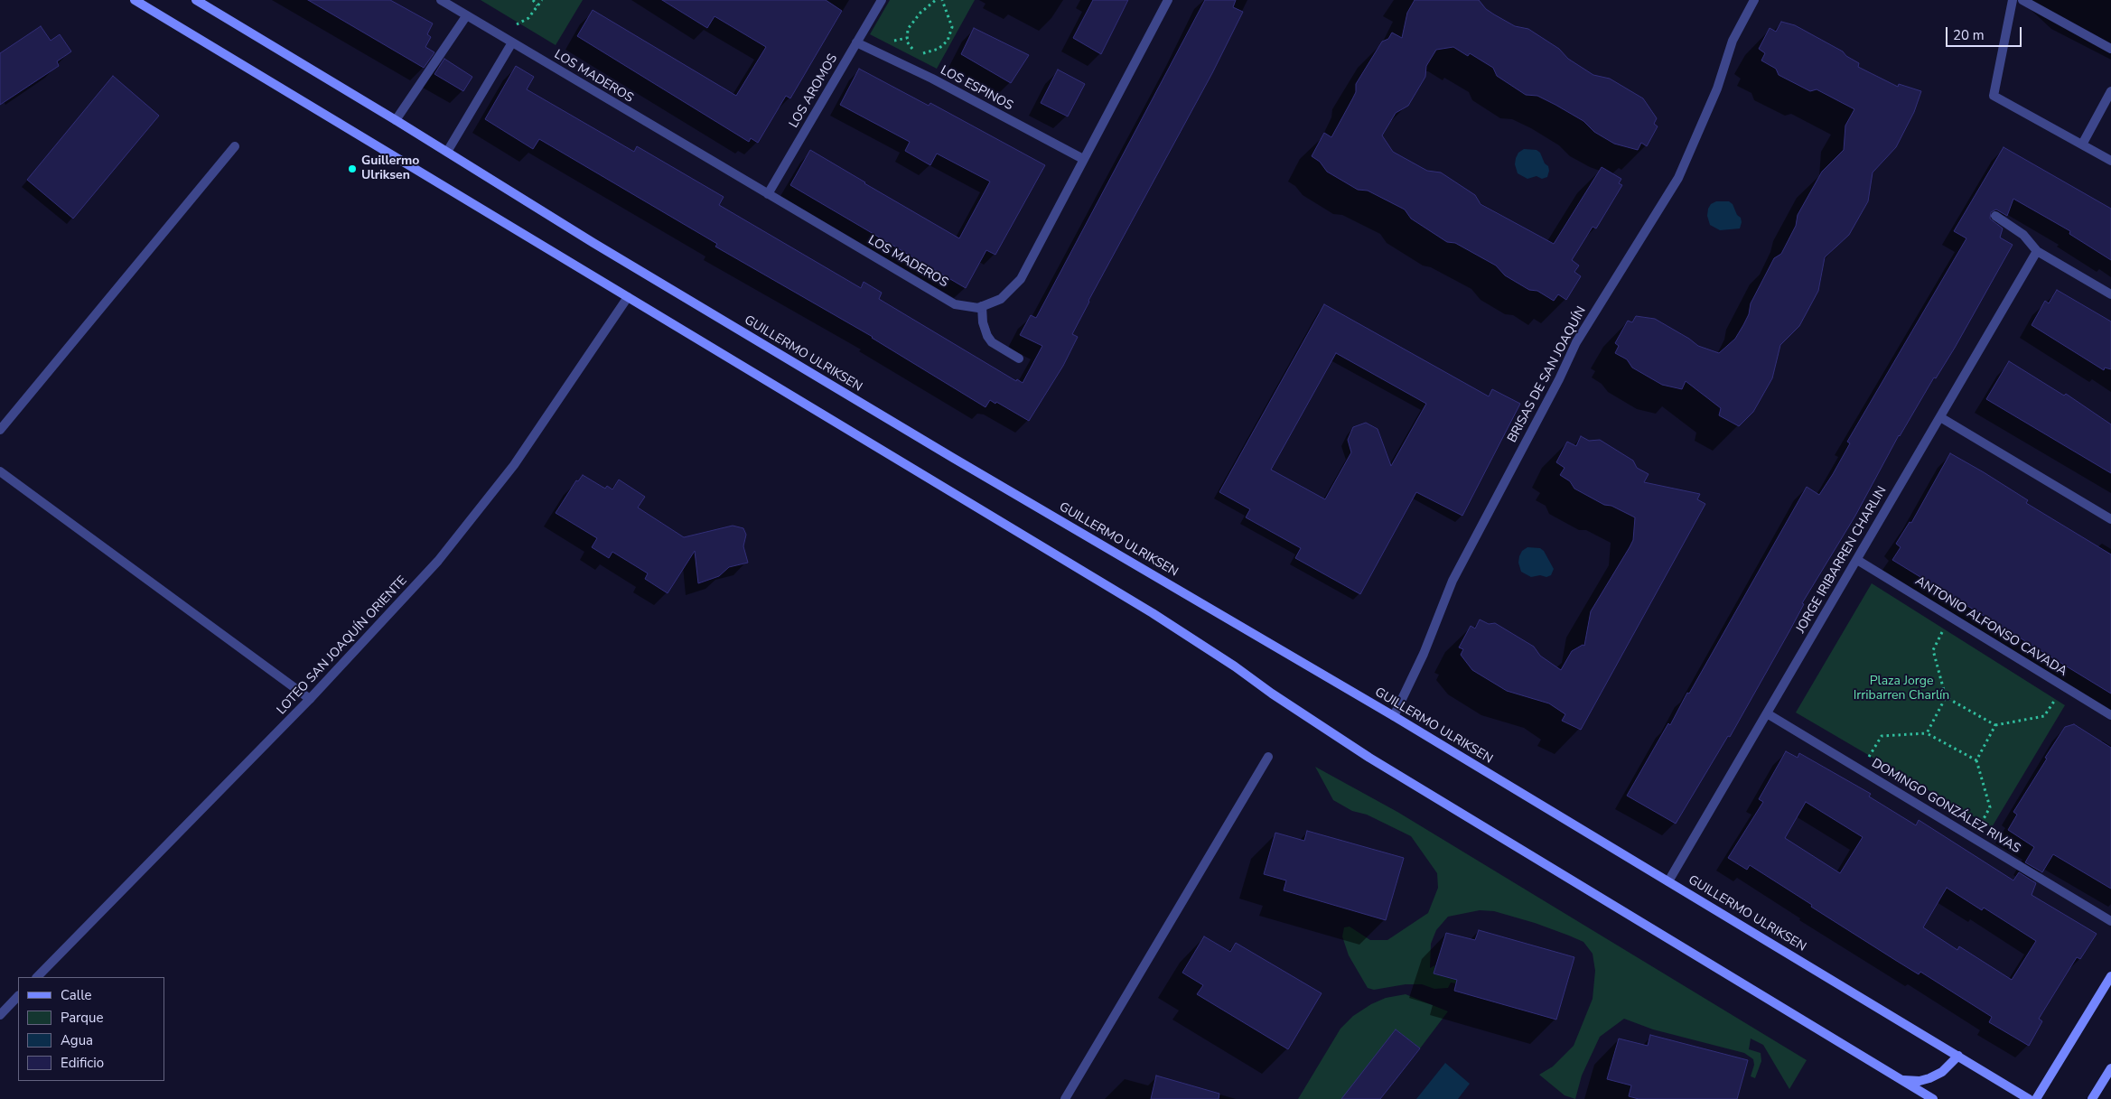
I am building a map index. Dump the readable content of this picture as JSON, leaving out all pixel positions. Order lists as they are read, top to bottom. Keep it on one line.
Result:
{"streets":{"main road":["GUILLERMO ULRIKSEN"],"street":["LOS MADEROS","LOS ESPINOS","LOS AROMOS","BRISAS DE SAN JOAQUÍN","JORGE IRIBARREN CHARLIN","ANTONIO ALFONSO CAVADA","LOTEO SAN JOAQUÍN ORIENTE","DOMINGO GONZÁLEZ RIVAS"]},"crossings":[["LOS MADEROS","LOS ESPINOS"],["LOS MADEROS","LOS AROMOS"],["LOS ESPINOS","LOS AROMOS"],["GUILLERMO ULRIKSEN","BRISAS DE SAN JOAQUÍN"],["GUILLERMO ULRIKSEN","JORGE IRIBARREN CHARLIN"],["JORGE IRIBARREN CHARLIN","ANTONIO ALFONSO CAVADA"],["JORGE IRIBARREN CHARLIN","DOMINGO GONZÁLEZ RIVAS"]],"parks":["Plaza Jorge Irribarren Charlín"],"places":["Guillermo Ulriksen"],"legend":["Calle","Parque","Agua","Edificio"],"scale_bar":"20 m"}
